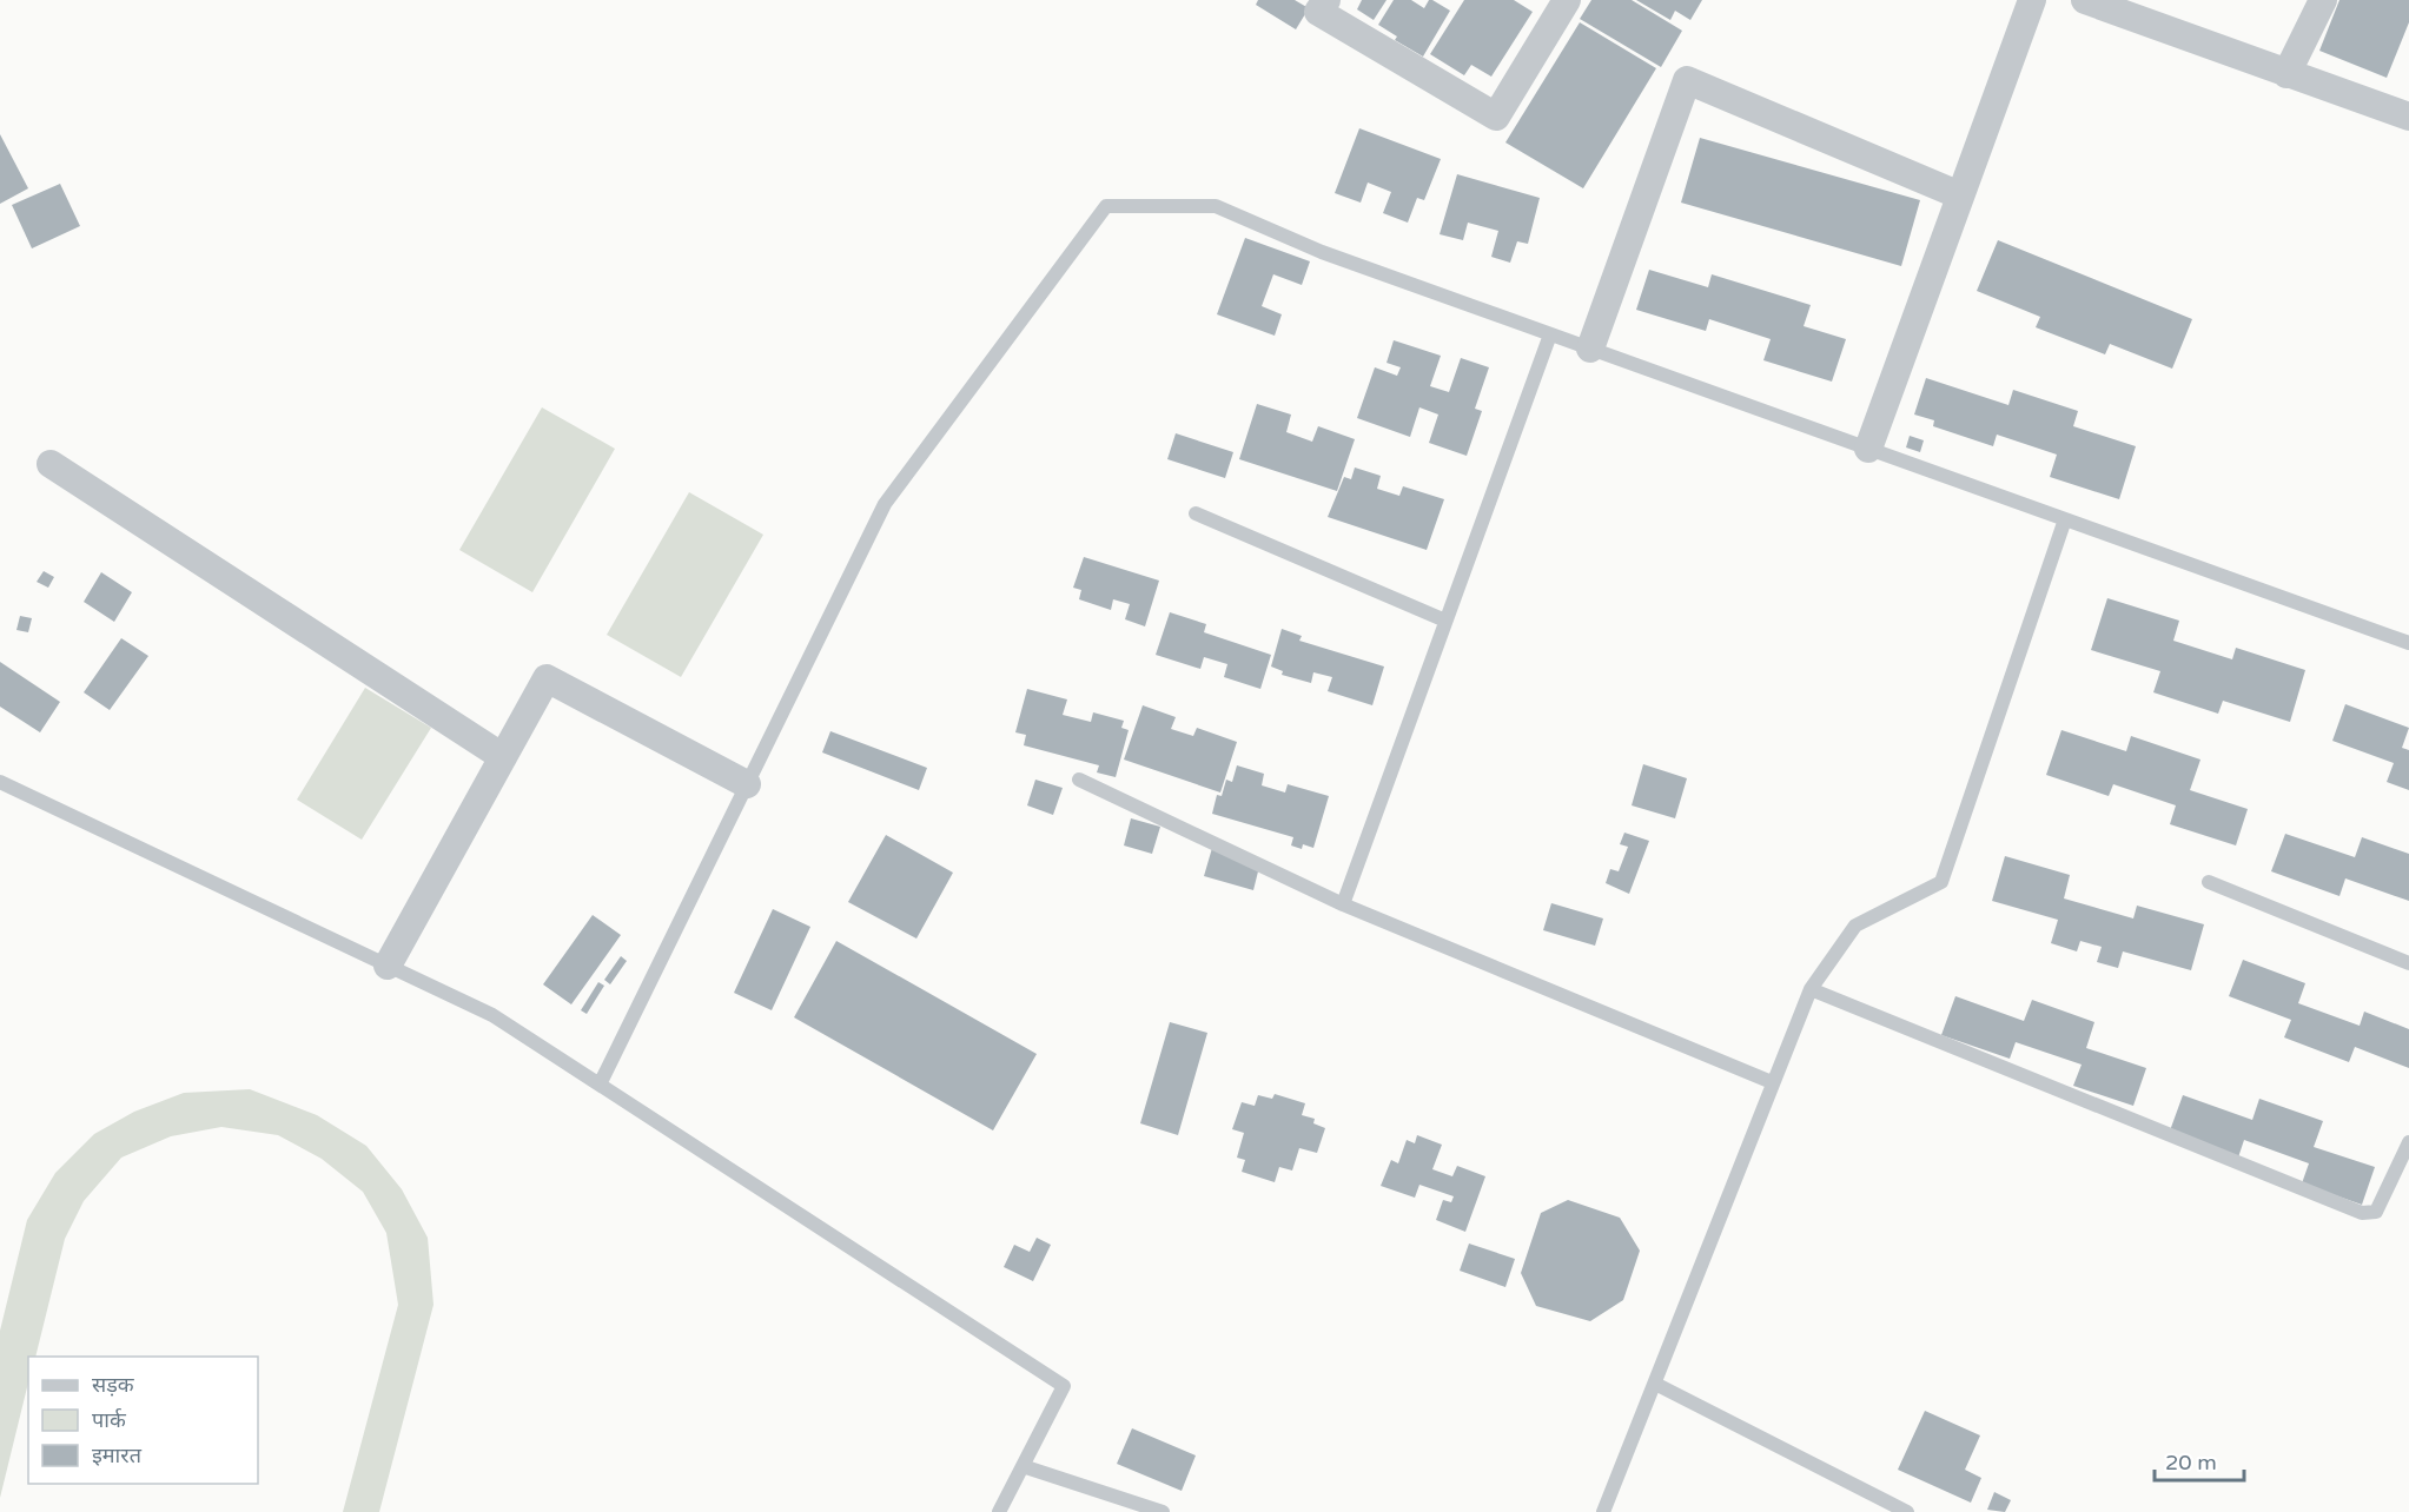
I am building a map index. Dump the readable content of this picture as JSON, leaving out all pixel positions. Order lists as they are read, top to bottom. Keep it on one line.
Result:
{"legend":["सड़क","पार्क","इमारत"],"scale_bar":"20 m"}
